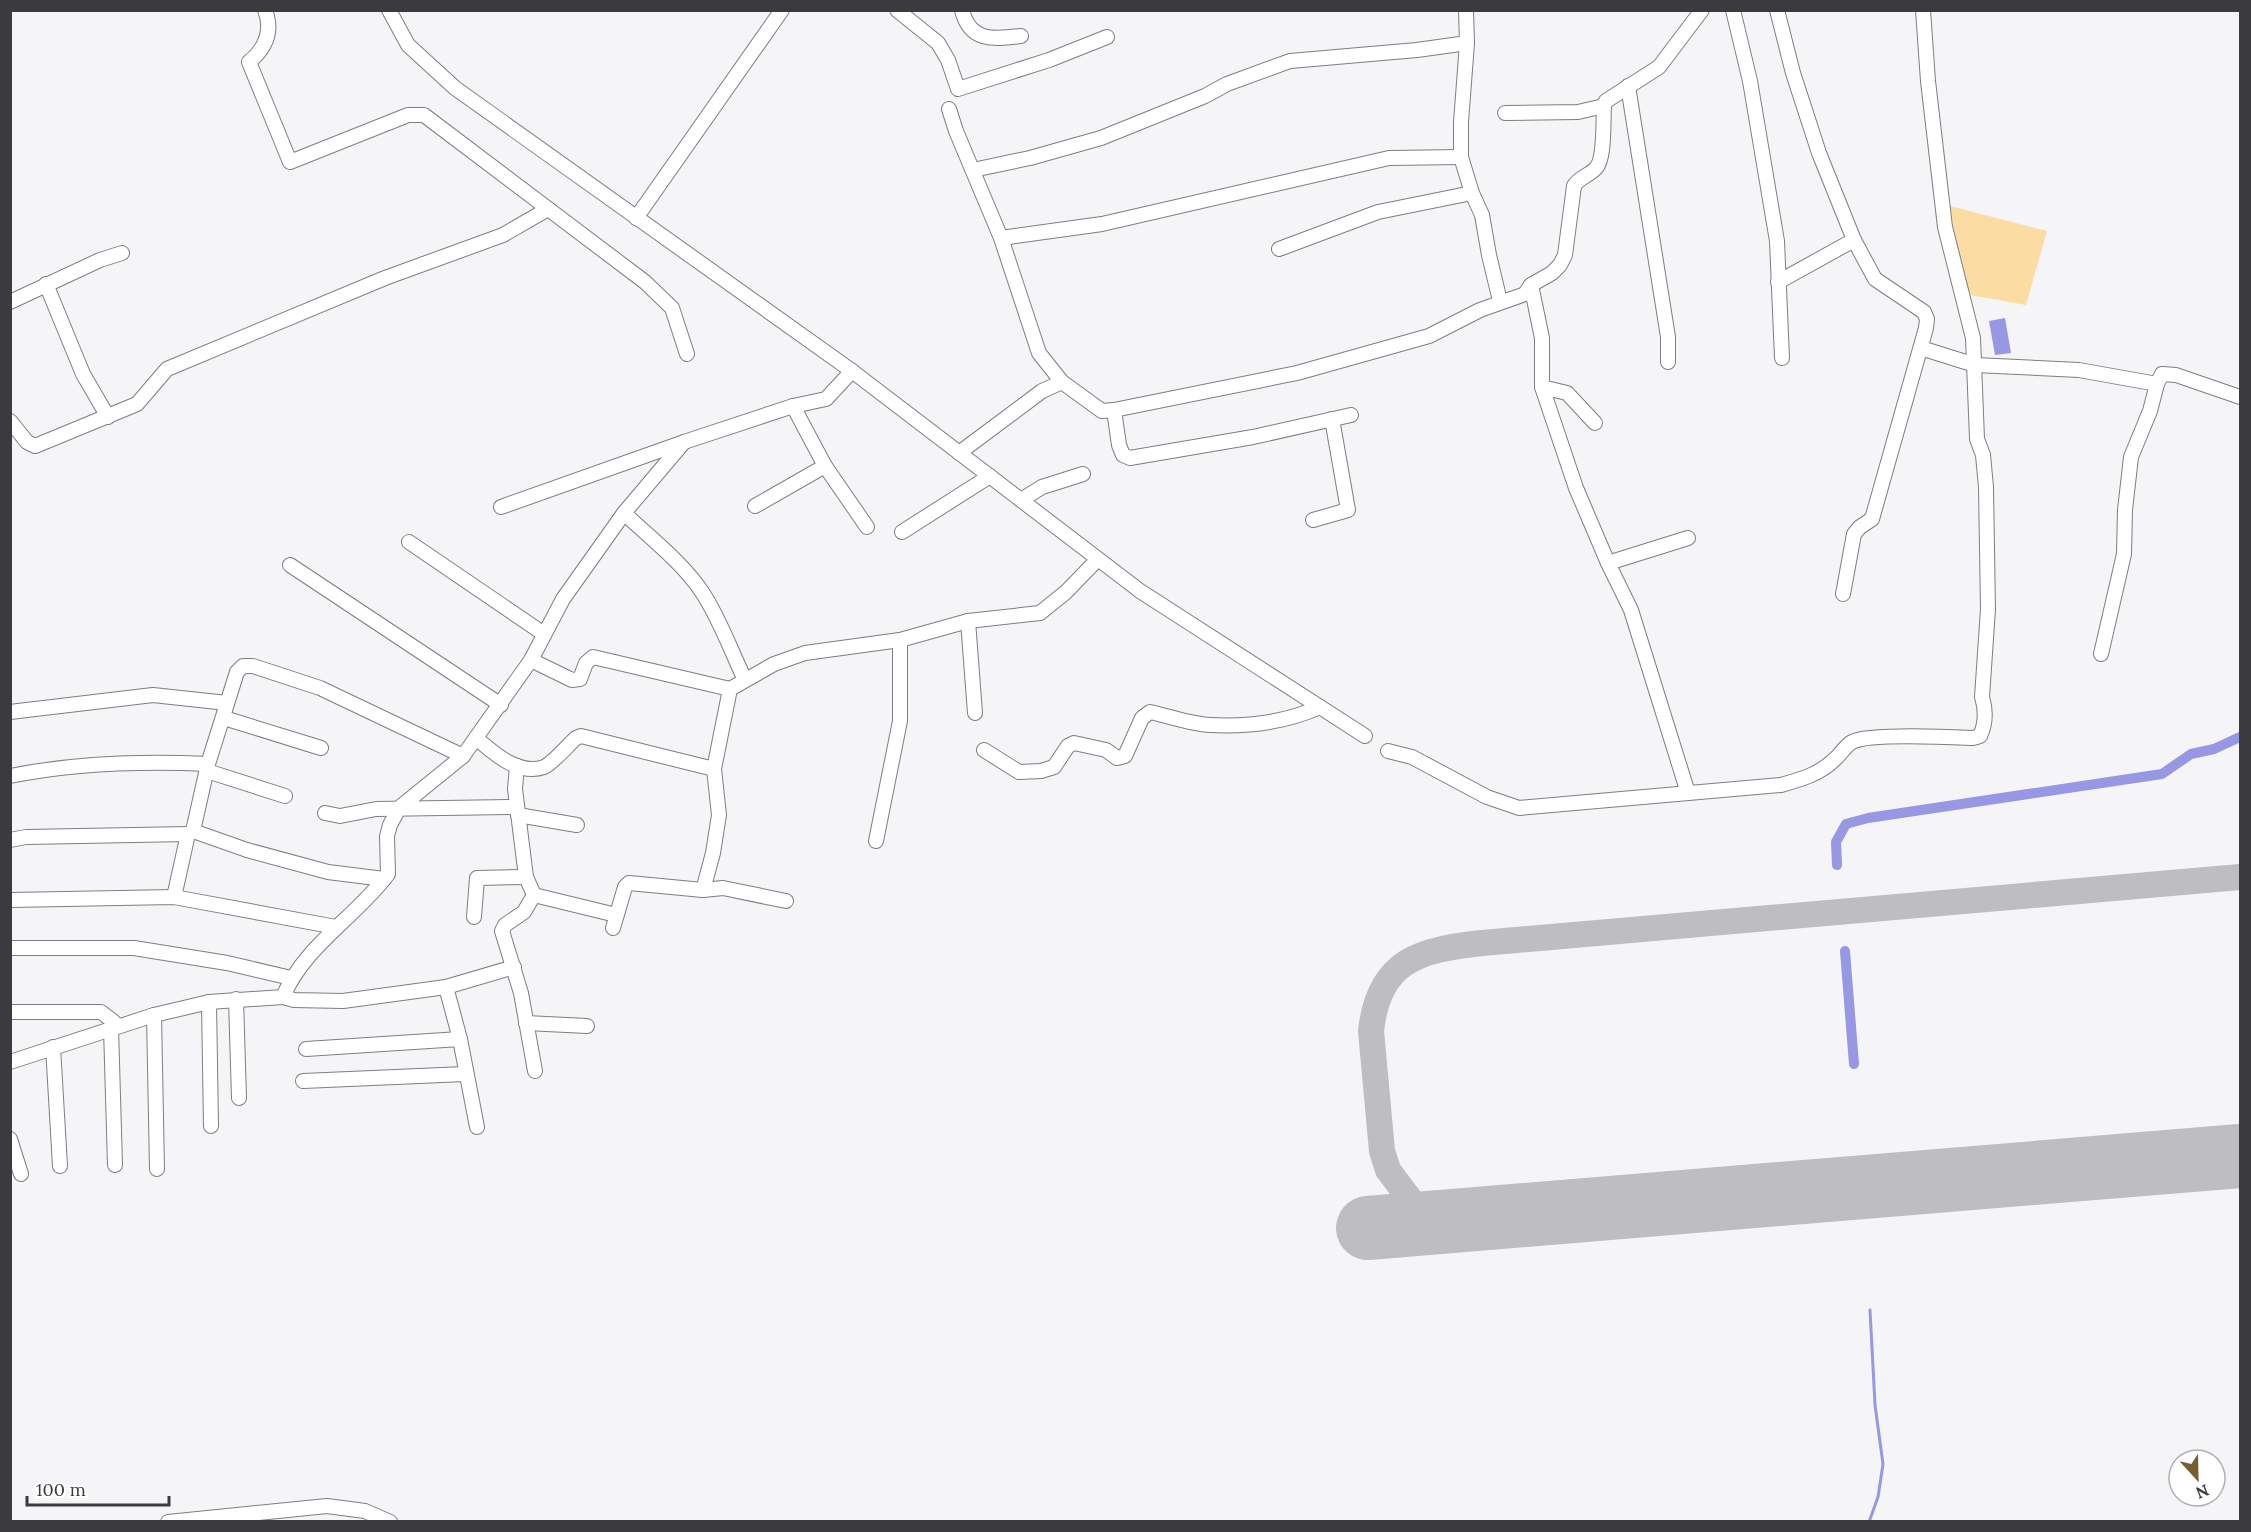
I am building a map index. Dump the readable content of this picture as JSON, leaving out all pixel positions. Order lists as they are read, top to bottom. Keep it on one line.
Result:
{"scale_bar":"100 m","north":"bottom"}
